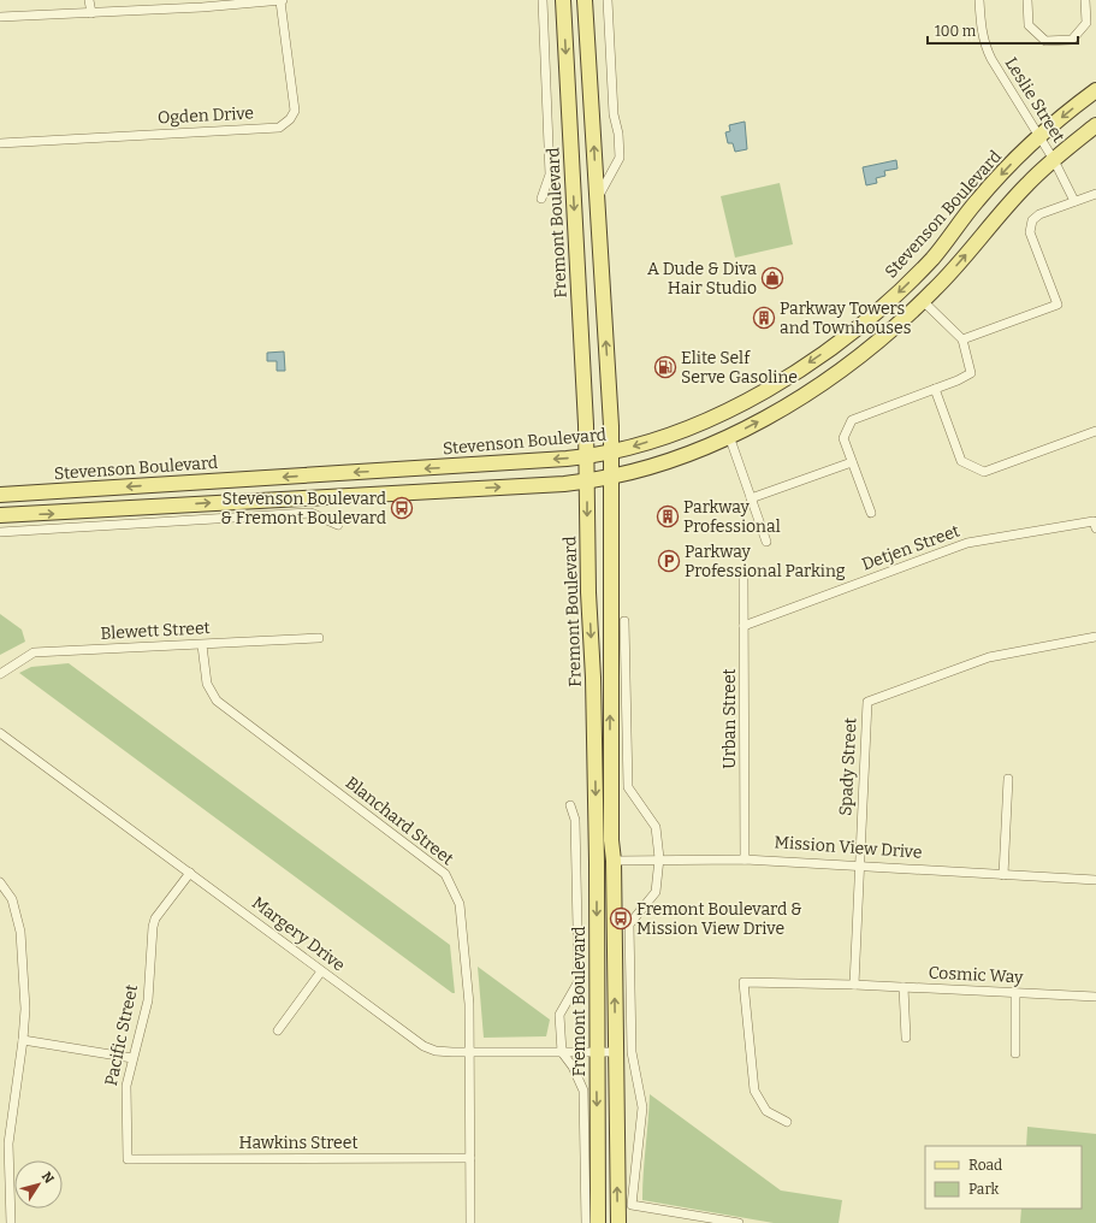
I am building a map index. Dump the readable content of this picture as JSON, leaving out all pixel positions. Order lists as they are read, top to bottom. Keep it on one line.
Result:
{"streets":{"main road":["Stevenson Boulevard","Fremont Boulevard","Mission View Drive"],"street":["Leslie Street","Ogden Drive","Detjen Street","Blewett Street","Urban Street","Spady Street","Blanchard Street","Margery Drive","Cosmic Way","Pacific Street","Hawkins Street"]},"crossings":[["Leslie Street","Stevenson Boulevard"],["Stevenson Boulevard","Fremont Boulevard"],["Fremont Boulevard","Mission View Drive"],["Fremont Boulevard","Margery Drive"],["Detjen Street","Urban Street"],["Blewett Street","Blanchard Street"],["Urban Street","Mission View Drive"],["Spady Street","Mission View Drive"],["Spady Street","Cosmic Way"],["Blanchard Street","Margery Drive"],["Blanchard Street","Hawkins Street"],["Margery Drive","Pacific Street"],["Pacific Street","Hawkins Street"]],"places":{"shop":["A Dude & Diva Hair Studio"],"building":["Parkway Towers and Townhouses","Parkway Professional"],"fuel station":["Elite Self Serve Gasoline"],"bus stop":["Stevenson Boulevard & Fremont Boulevard","Fremont Boulevard & Mission View Drive"],"parking":["Parkway Professional Parking"]},"legend":["Road","Park"],"scale_bar":"100 m","north":"top right"}
